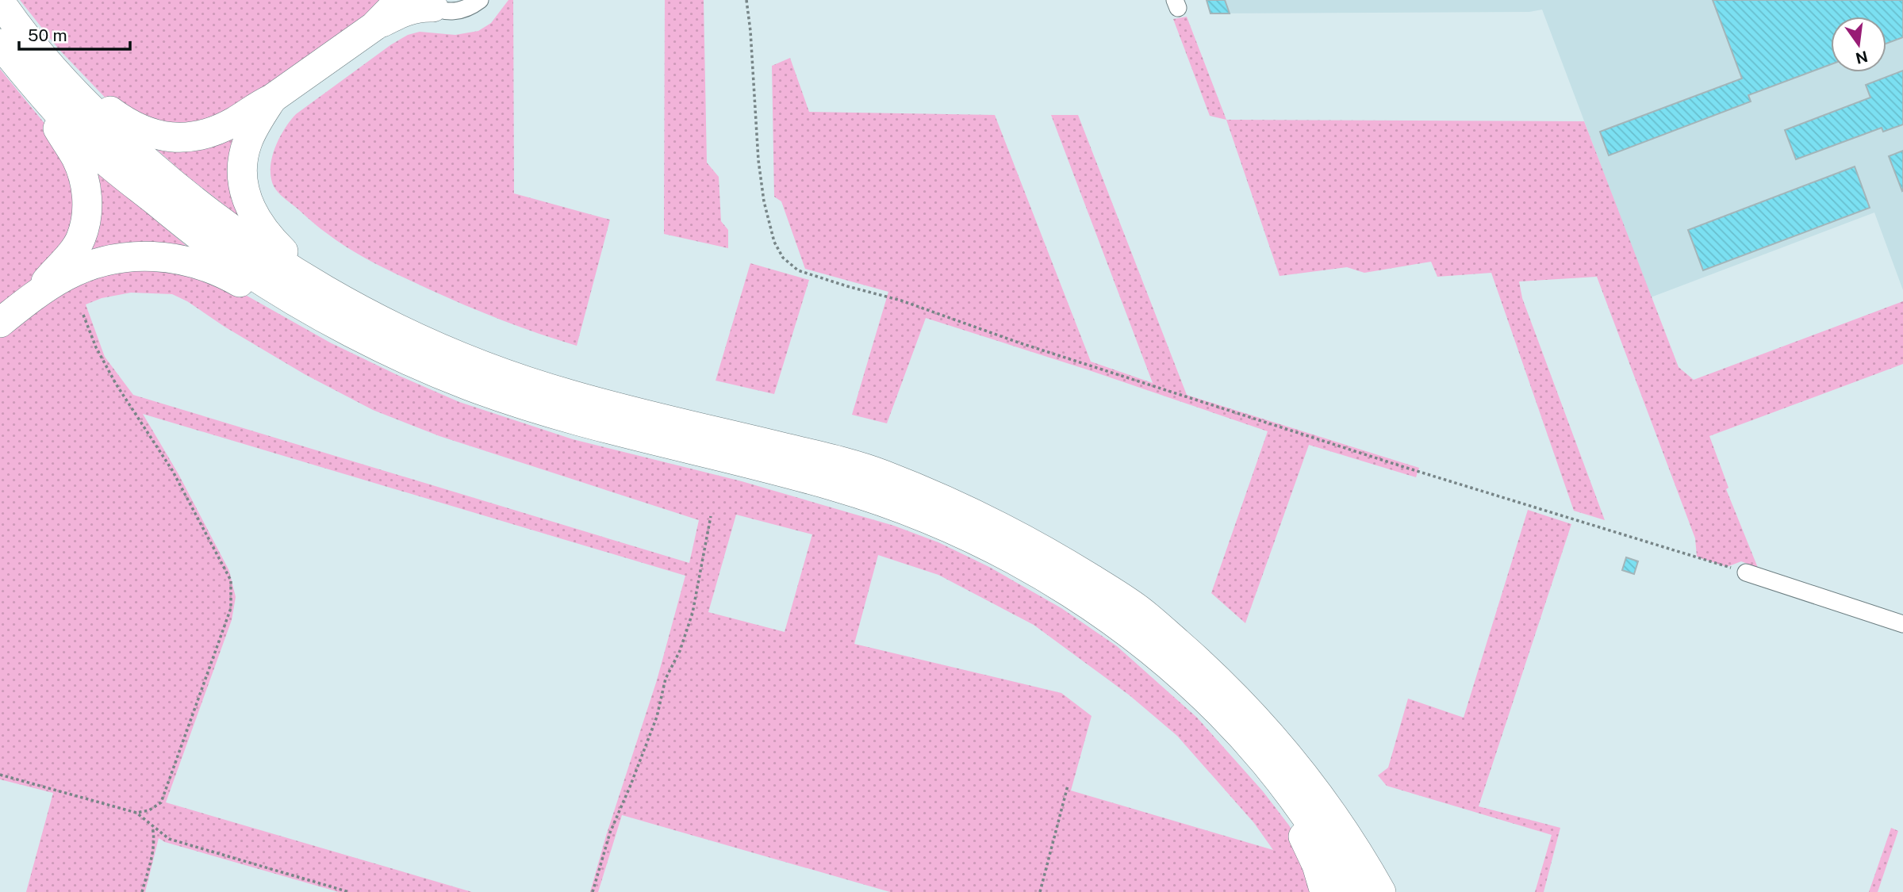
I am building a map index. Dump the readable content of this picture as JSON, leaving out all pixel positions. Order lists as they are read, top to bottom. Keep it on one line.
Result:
{"scale_bar":"50 m","north":"bottom"}
